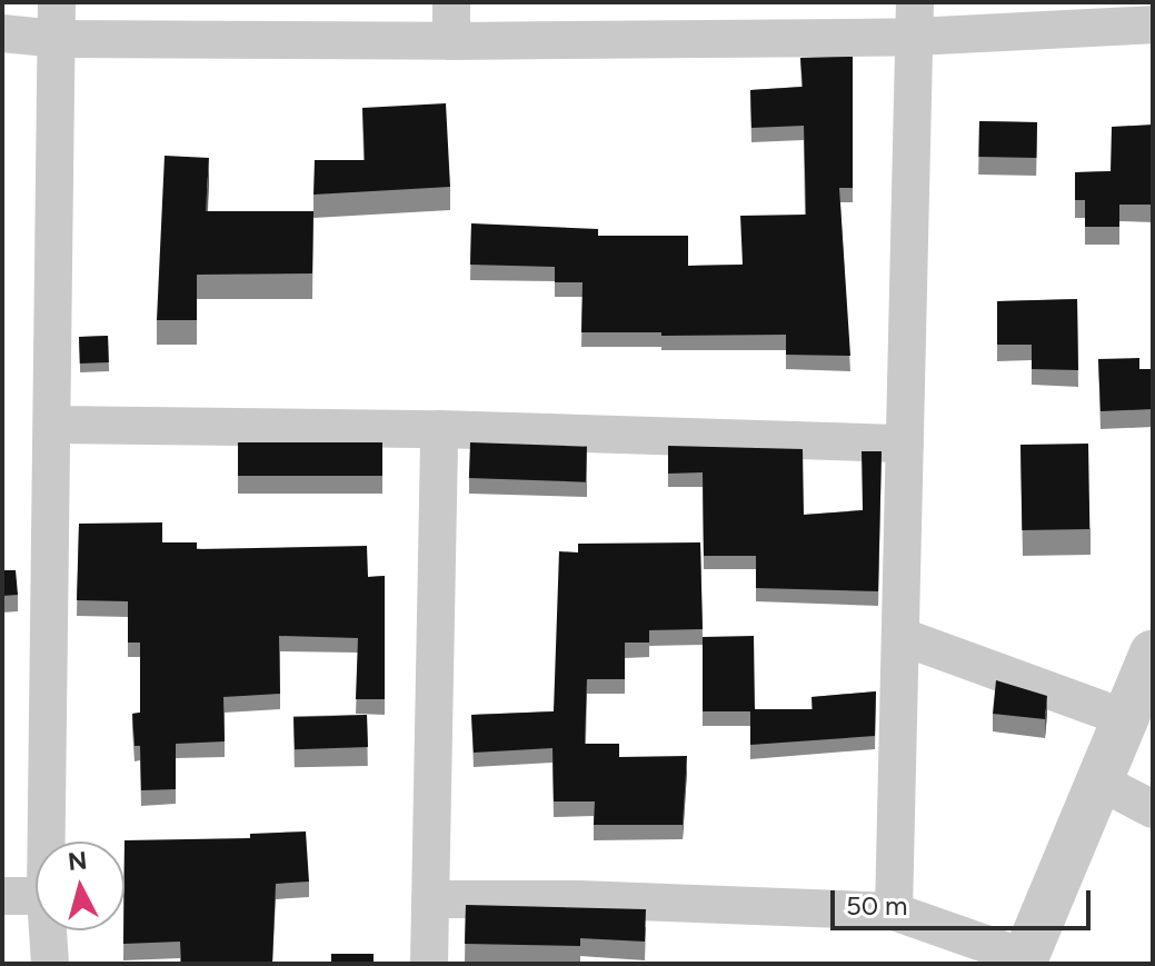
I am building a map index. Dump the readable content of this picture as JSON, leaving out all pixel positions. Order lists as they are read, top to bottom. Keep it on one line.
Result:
{"scale_bar":"50 m","north":"top"}
